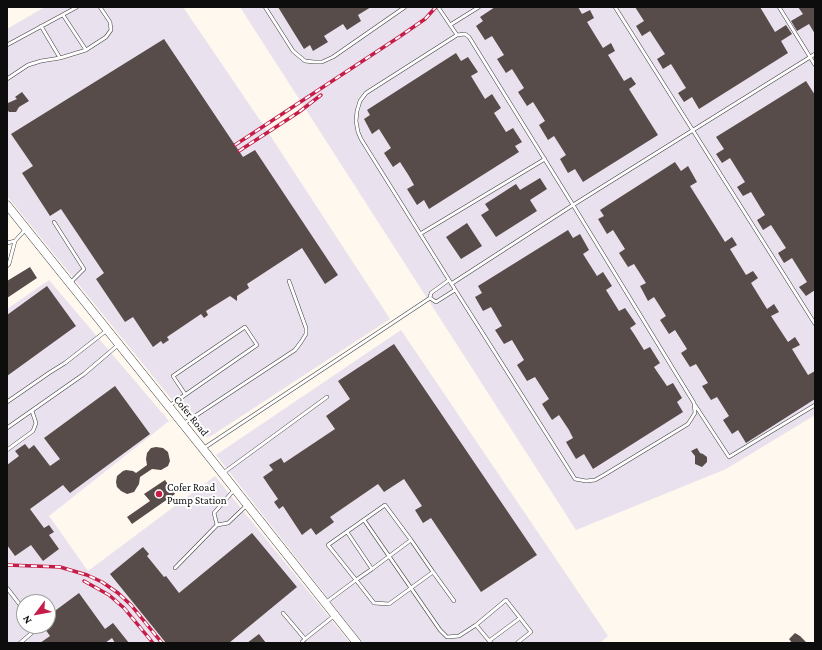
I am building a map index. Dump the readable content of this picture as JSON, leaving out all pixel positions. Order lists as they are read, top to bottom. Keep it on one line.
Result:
{"streets":{"street":["Cofer Road"]},"places":["Cofer Road Pump Station"],"north":"bottom left"}
